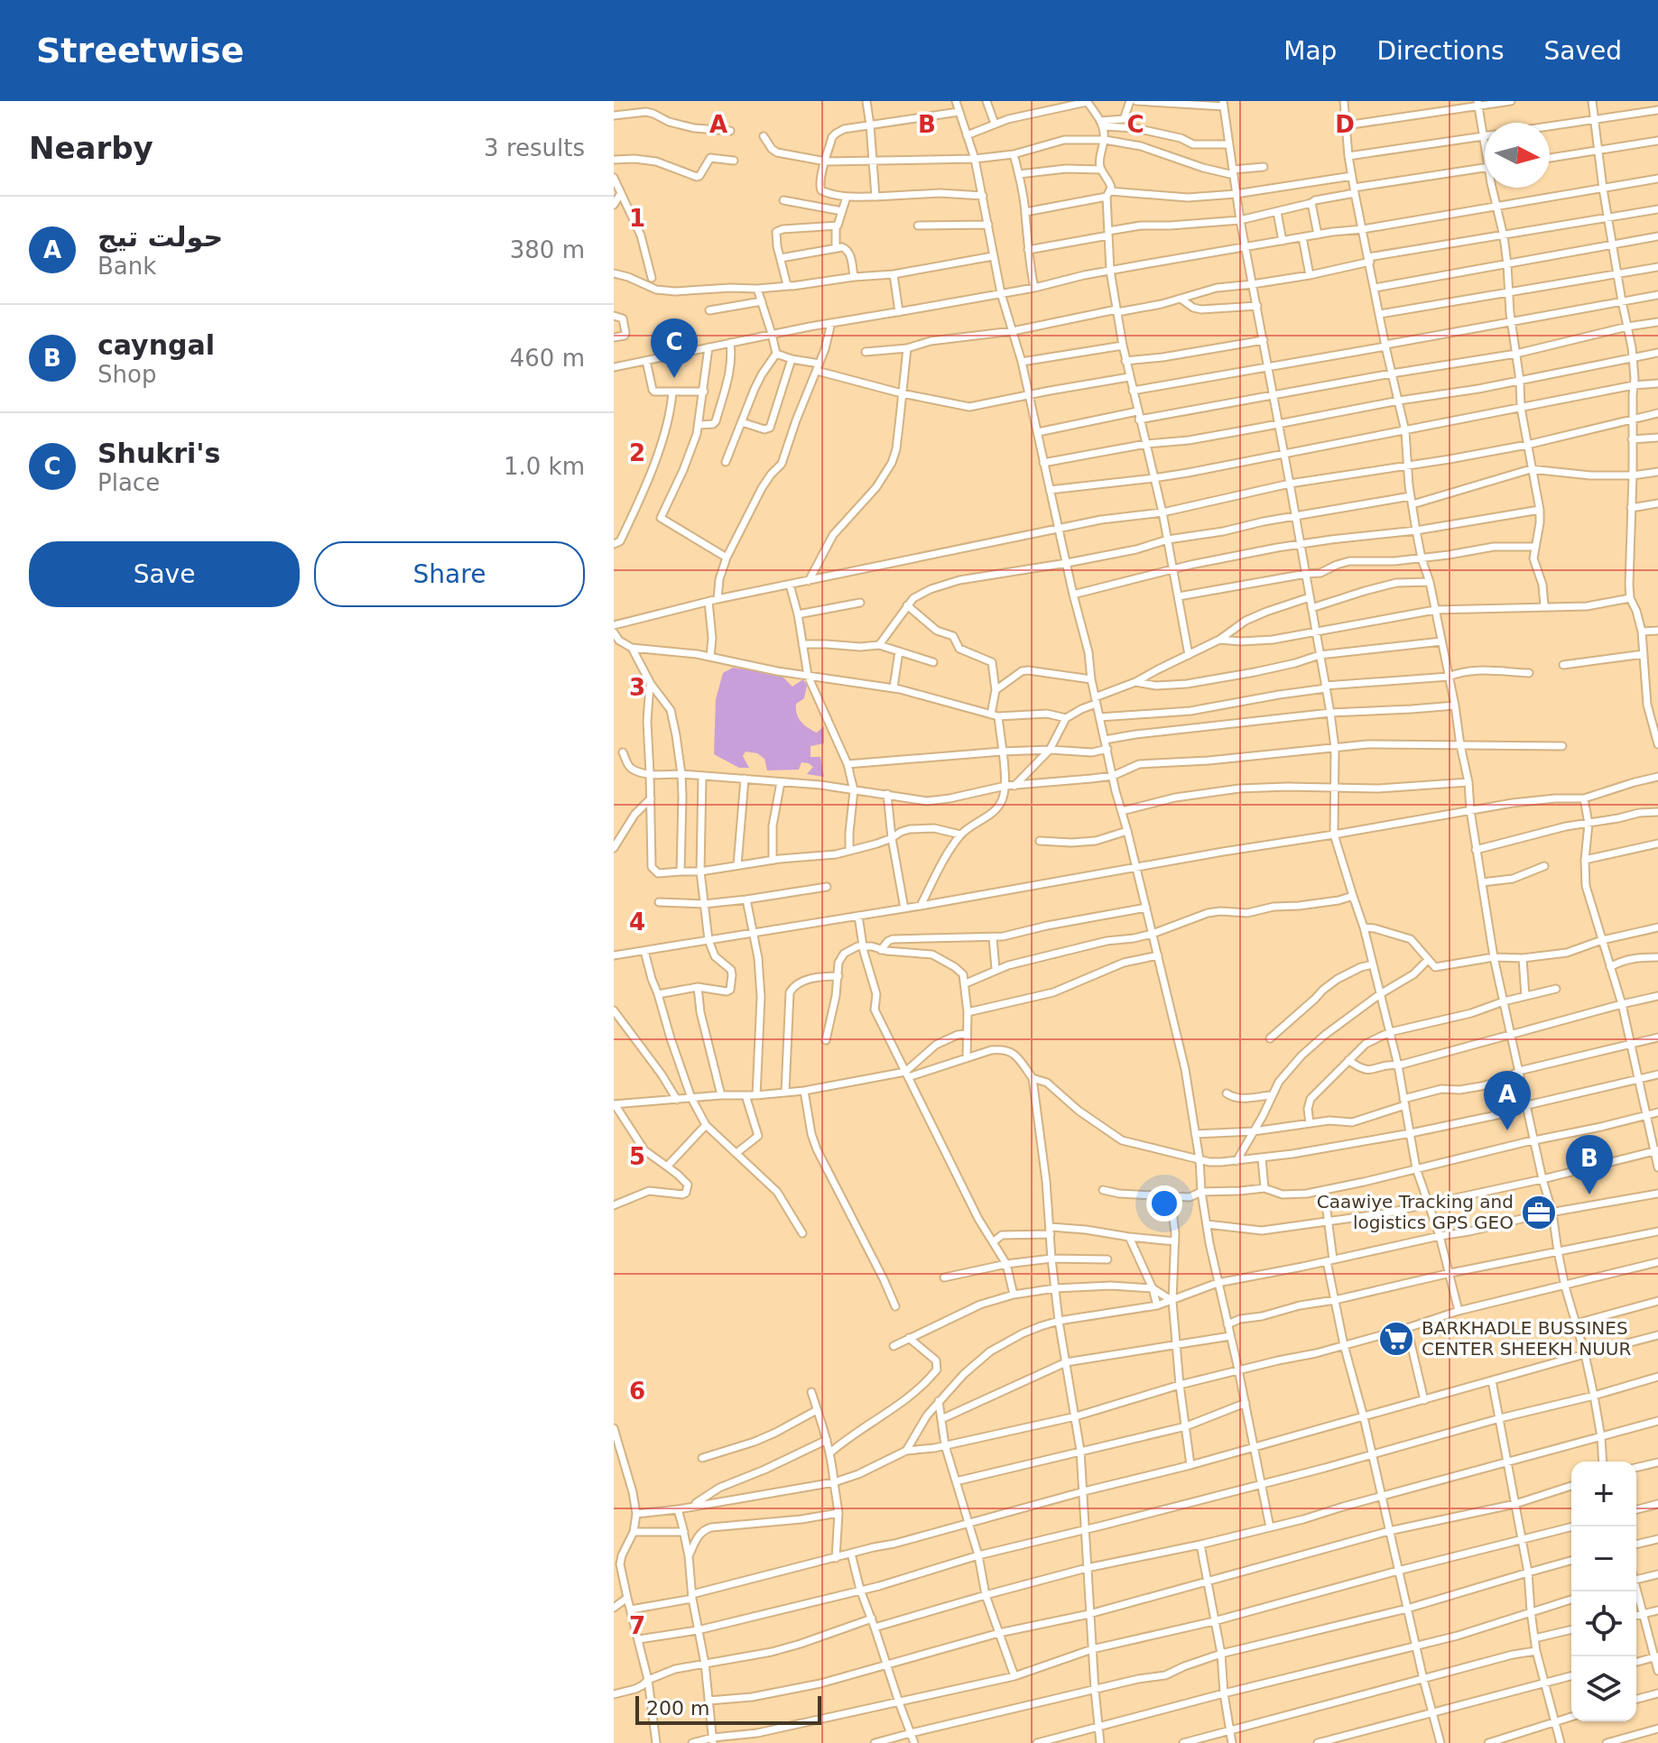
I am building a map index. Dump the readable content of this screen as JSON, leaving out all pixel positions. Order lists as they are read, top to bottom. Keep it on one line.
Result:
{"places":{"office":["Caawiye Tracking and logistics GPS GEO"],"supermarket":["BARKHADLE BUSSINES CENTER SHEEKH NUUR"]},"scale_bar":"200 m","north":"right","page":{"header":"Streetwise","nav":["Map","Directions","Saved"],"heading":["Nearby","3 results"],"list":[{"mark":"A","name":"حولت تيج","note":"Bank","value":"380 m"},{"mark":"B","name":"cayngal","note":"Shop","value":"460 m"},{"mark":"C","name":"Shukri's","note":"Place","value":"1.0 km"}],"pins":["C","A","B"],"buttons":["Save","Share"],"map_buttons":["+","−"],"scale":"200 m"},"grid":{"columns":["A","B","C","D"],"rows":["1","2","3","4","5","6","7"]}}
